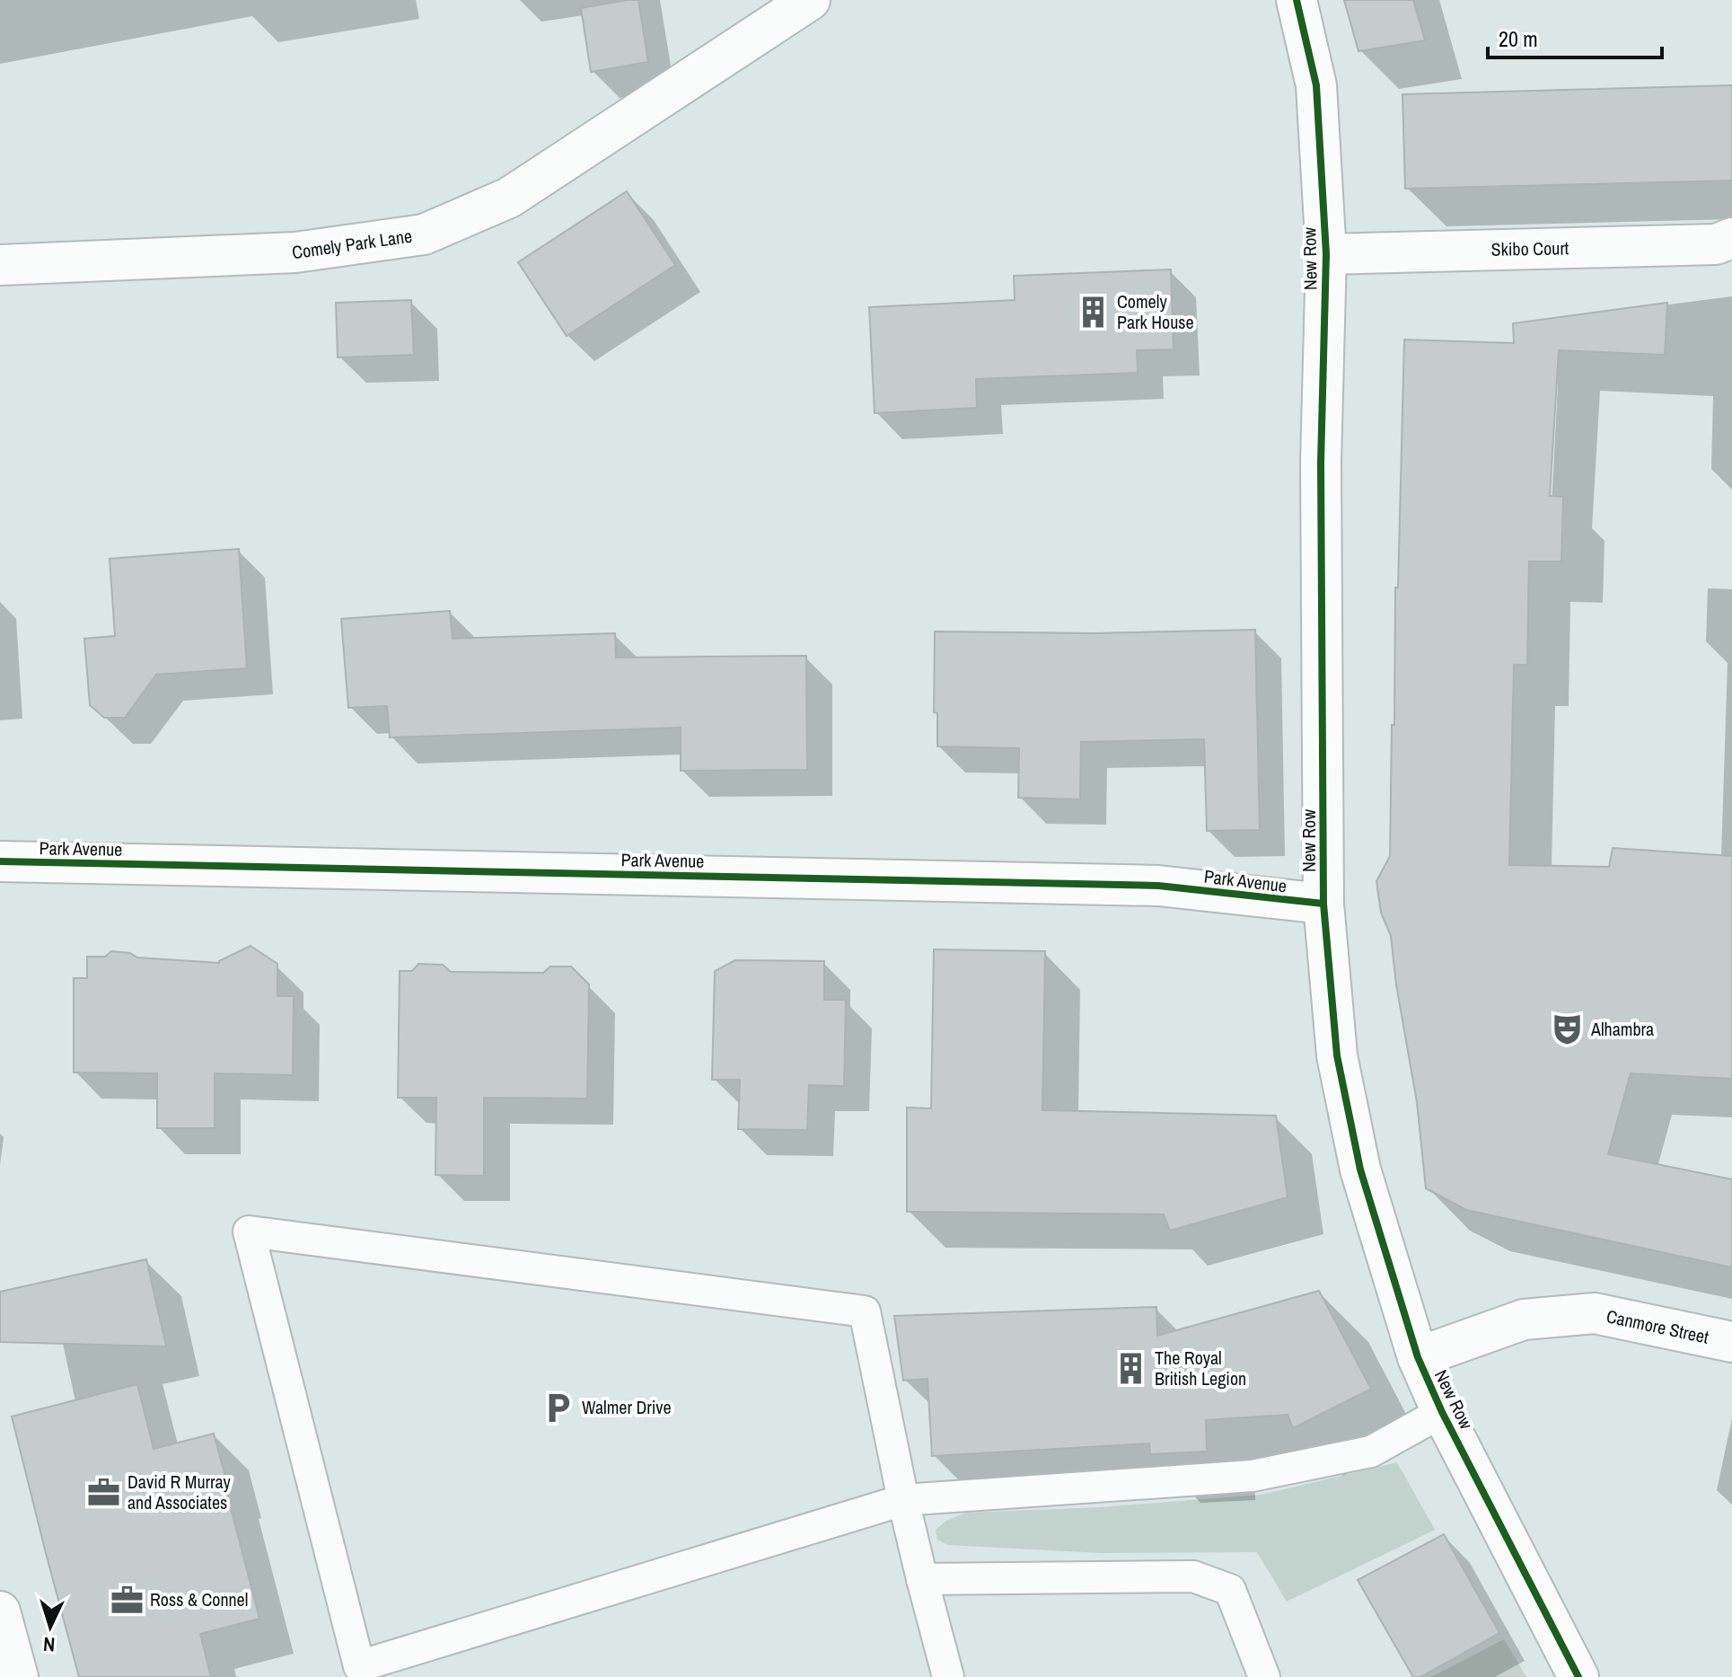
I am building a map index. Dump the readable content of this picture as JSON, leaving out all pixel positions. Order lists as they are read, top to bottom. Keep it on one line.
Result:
{"streets":{"street":["Comely Park Lane","Skibo Court","New Row","Park Avenue","Canmore Street"]},"crossings":[["Skibo Court","New Row"],["New Row","Park Avenue"],["New Row","Canmore Street"]],"places":{"building":["Comely Park House","The Royal British Legion"],"theatre":["Alhambra"],"parking":["Walmer Drive"],"office":["David R Murray and Associates","Ross & Connel"]},"scale_bar":"20 m","north":"bottom"}
